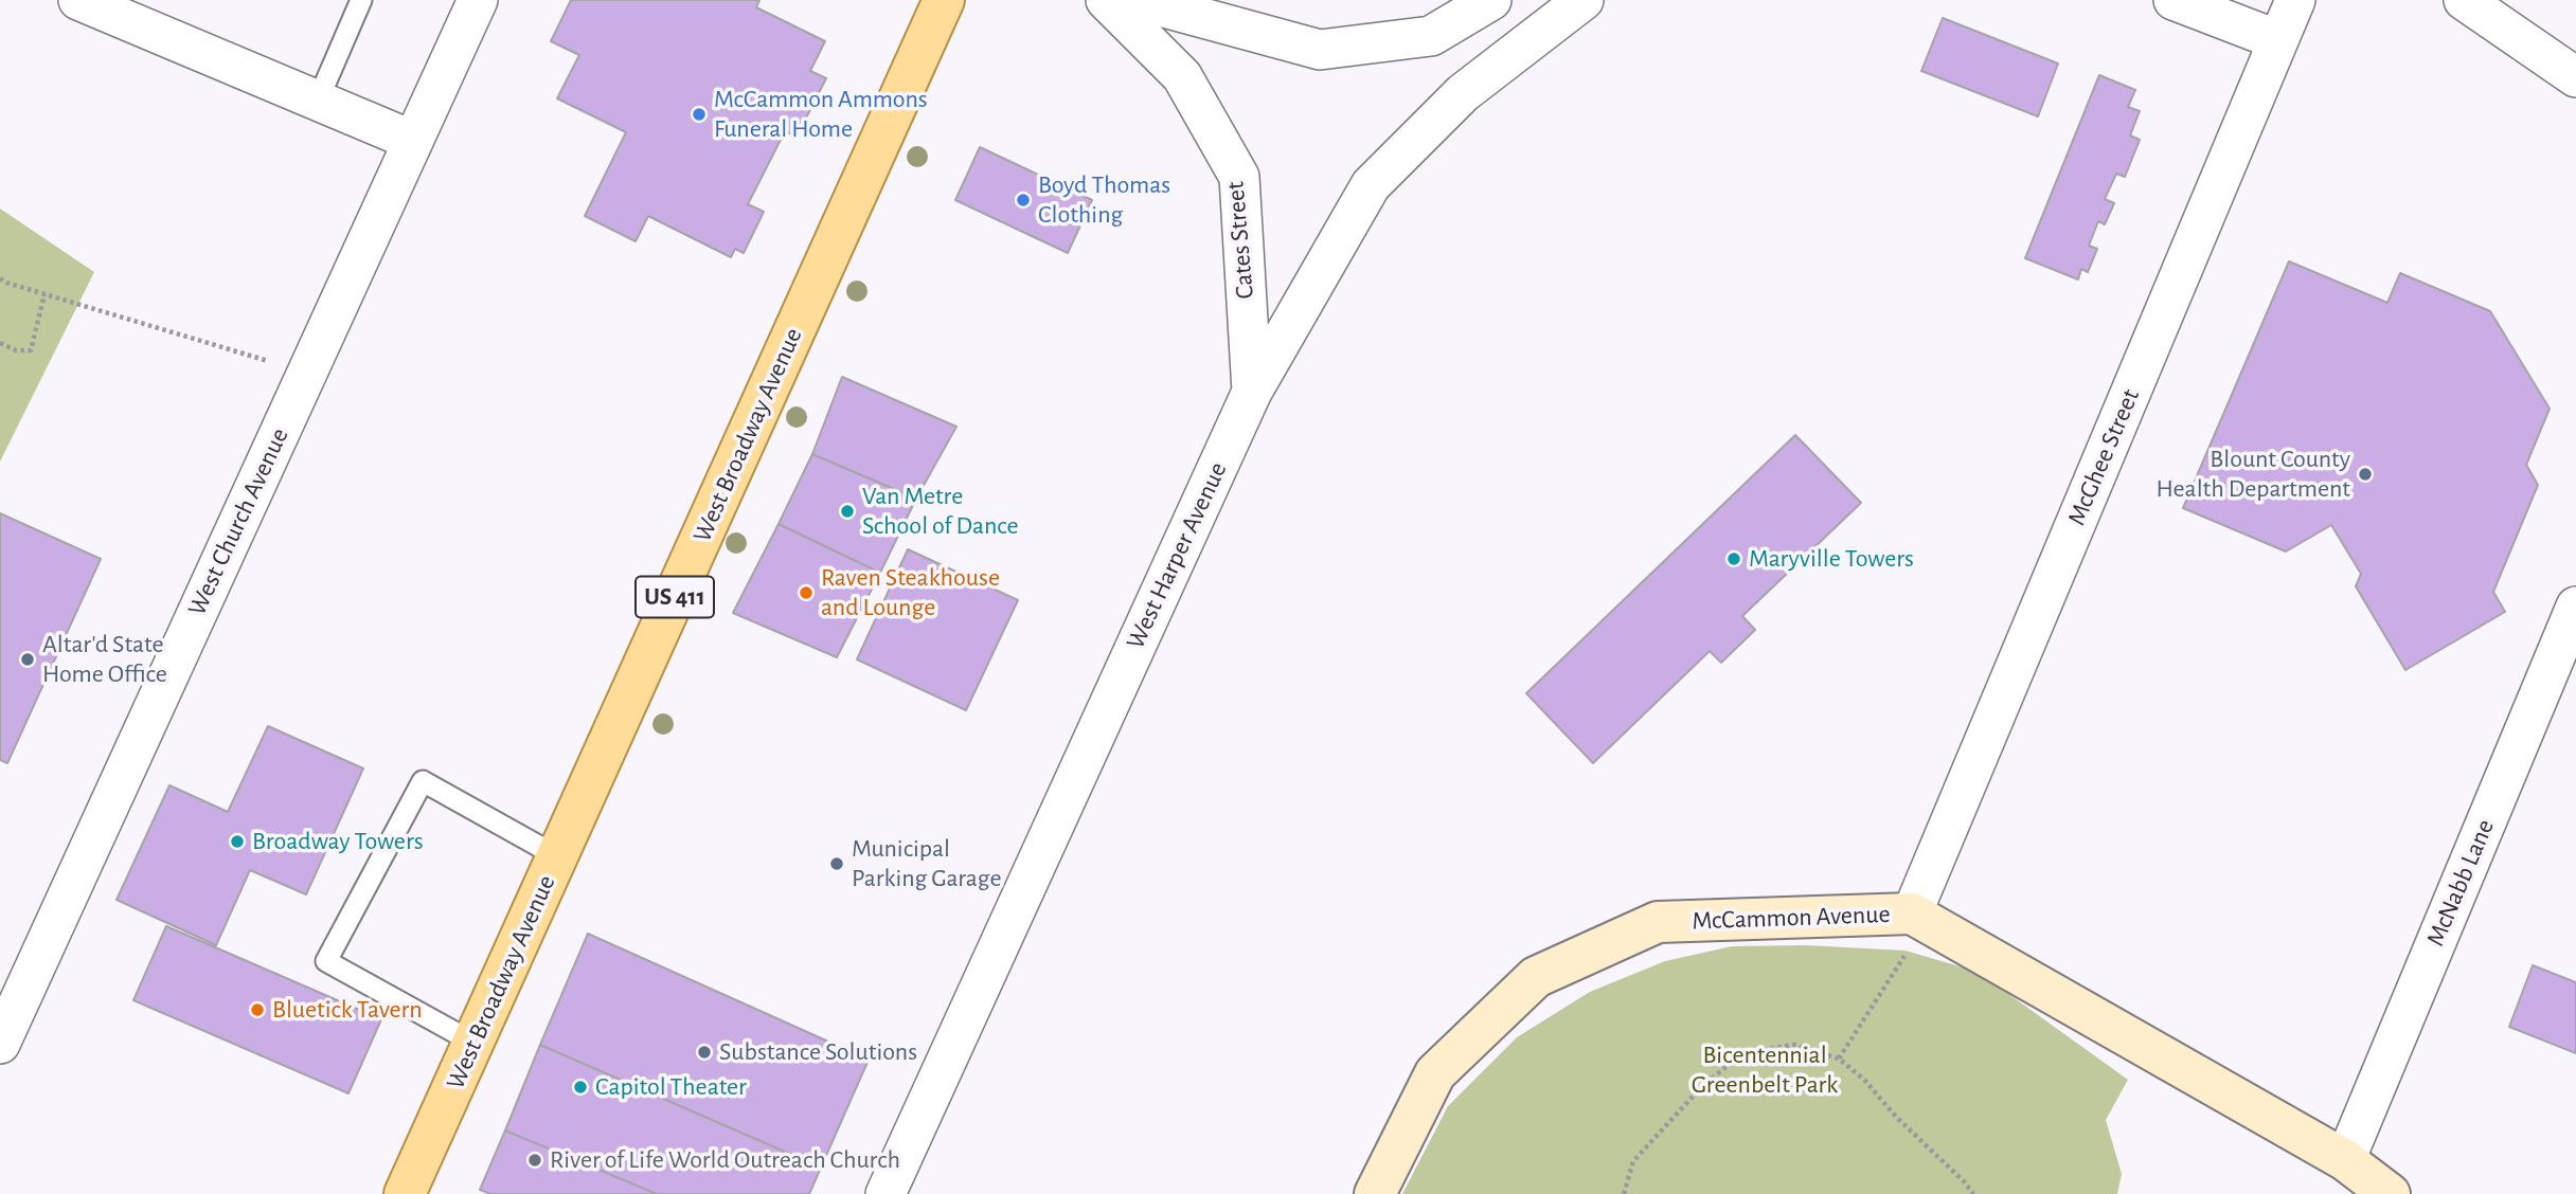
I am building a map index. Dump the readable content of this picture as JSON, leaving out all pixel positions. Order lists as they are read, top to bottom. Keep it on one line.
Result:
{"streets":{"main road":["West Broadway Avenue","US 411"],"street":["Cates Street","McGhee Street","West Church Avenue","West Harper Avenue","McNabb Lane","McCammon Avenue"]},"crossings":[["Cates Street","West Harper Avenue"],["McGhee Street","McCammon Avenue"],["McNabb Lane","McCammon Avenue"]],"parks":["Bicentennial Greenbelt Park"],"places":["McCammon Ammons Funeral Home","Boyd Thomas Clothing","Blount County Health Department","Van Metre School of Dance","Maryville Towers","Raven Steakhouse and Lounge","Altar'd State Home Office","Broadway Towers","Municipal Parking Garage","Bluetick Tavern","Substance Solutions","Capitol Theater","River of Life World Outreach Church"]}
